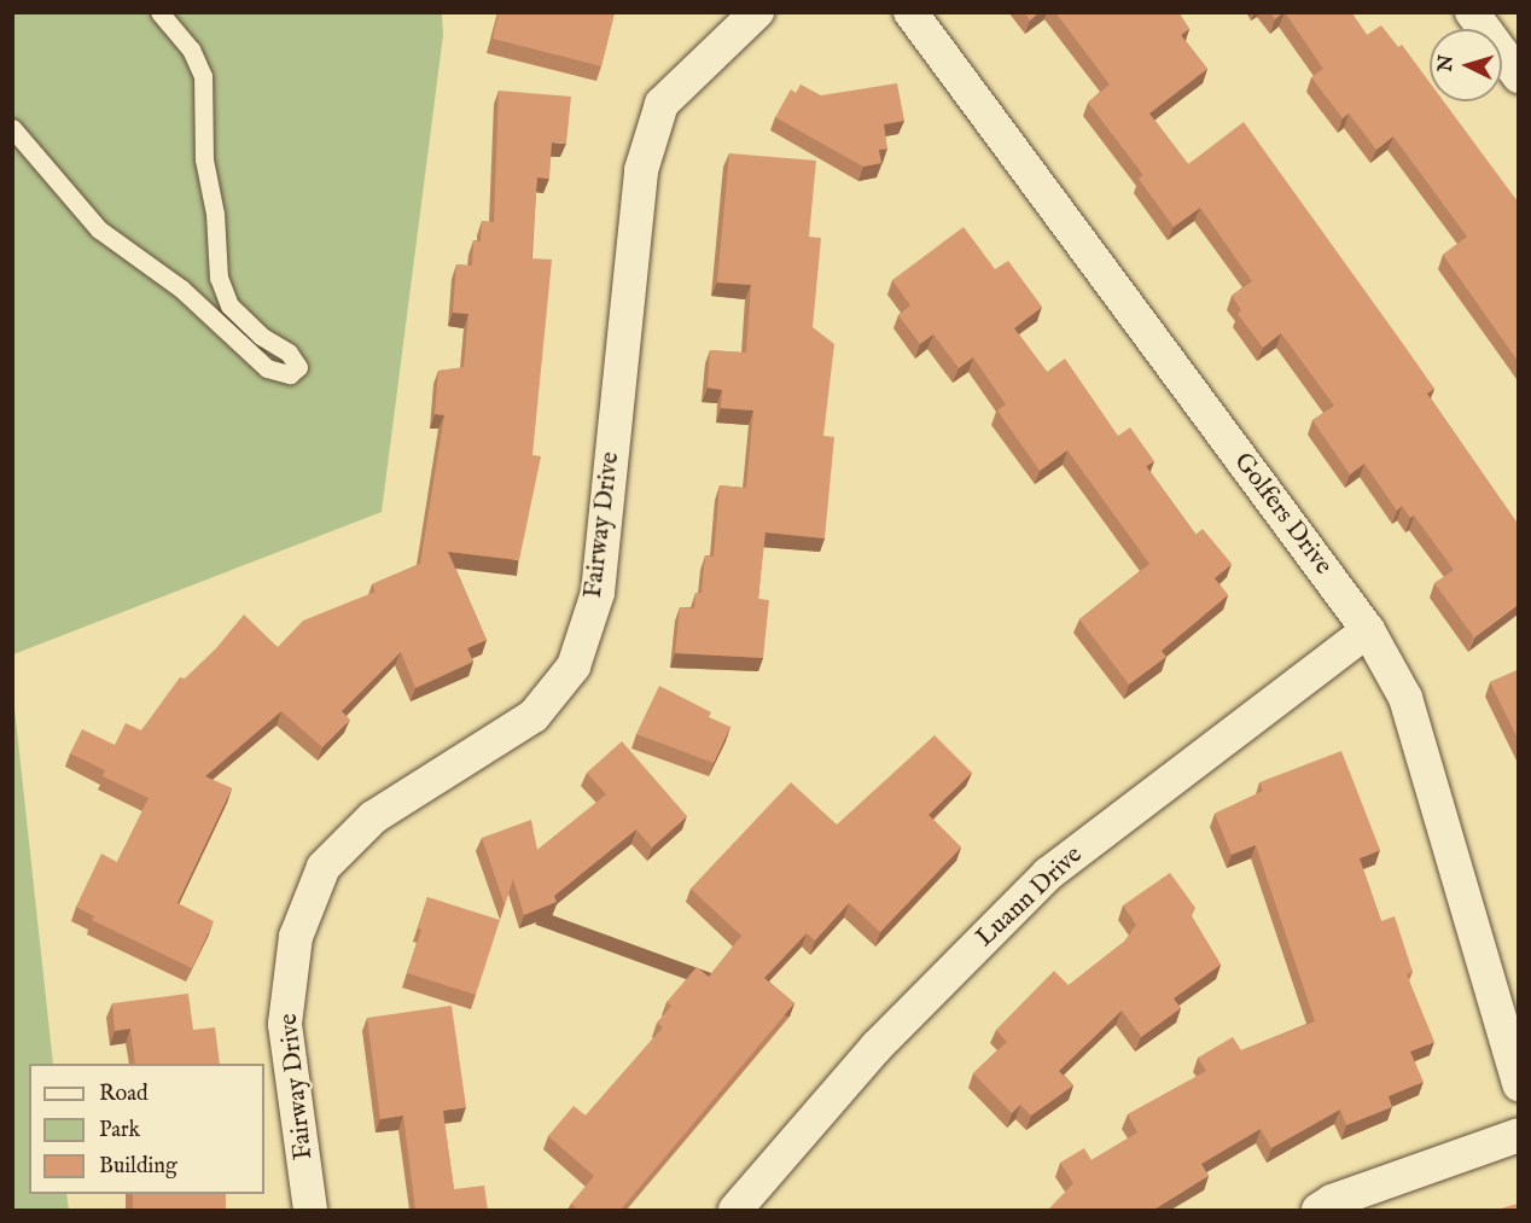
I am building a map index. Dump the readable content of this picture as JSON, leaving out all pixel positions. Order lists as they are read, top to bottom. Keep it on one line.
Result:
{"streets":{"street":["Golfers Drive","Fairway Drive","Luann Drive"]},"crossings":[["Golfers Drive","Luann Drive"]],"legend":["Road","Park","Building"],"north":"left"}
